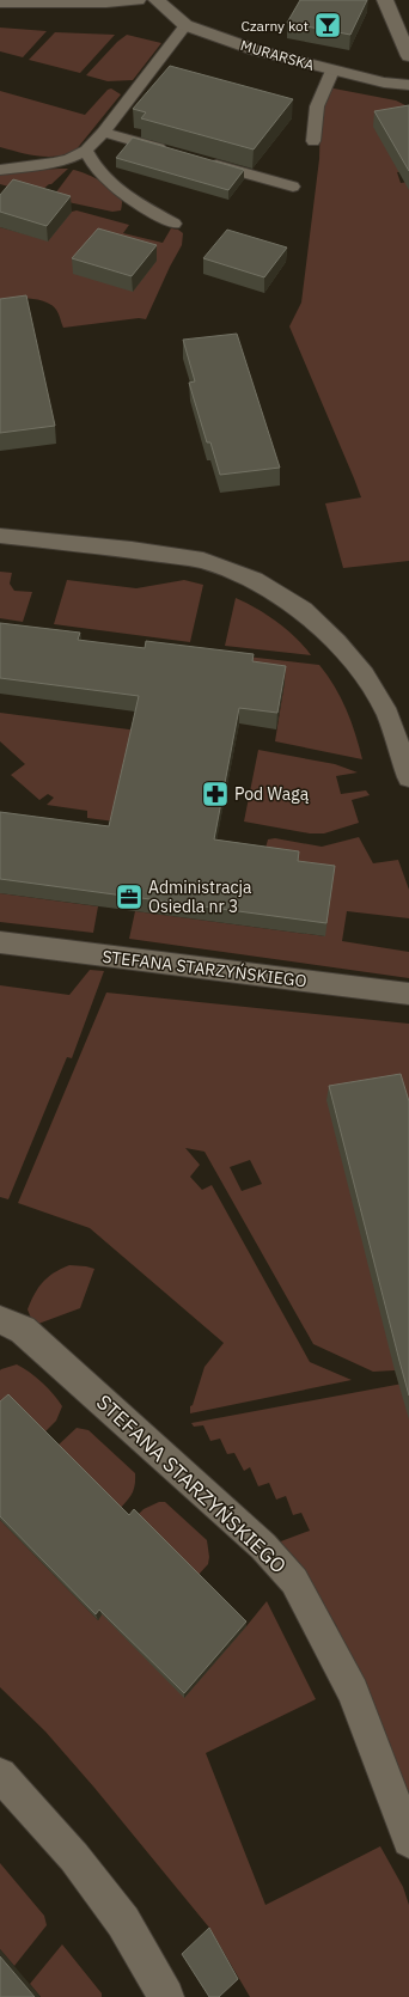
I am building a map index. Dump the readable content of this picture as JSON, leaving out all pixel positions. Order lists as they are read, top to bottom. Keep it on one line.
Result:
{"streets":{"street":["MURARSKA","STEFANA STARZYŃSKIEGO"]},"places":{"bar":["Czarny kot"],"pharmacy":["Pod Wagą"],"office":["Administracja Osiedla nr 3"]}}
